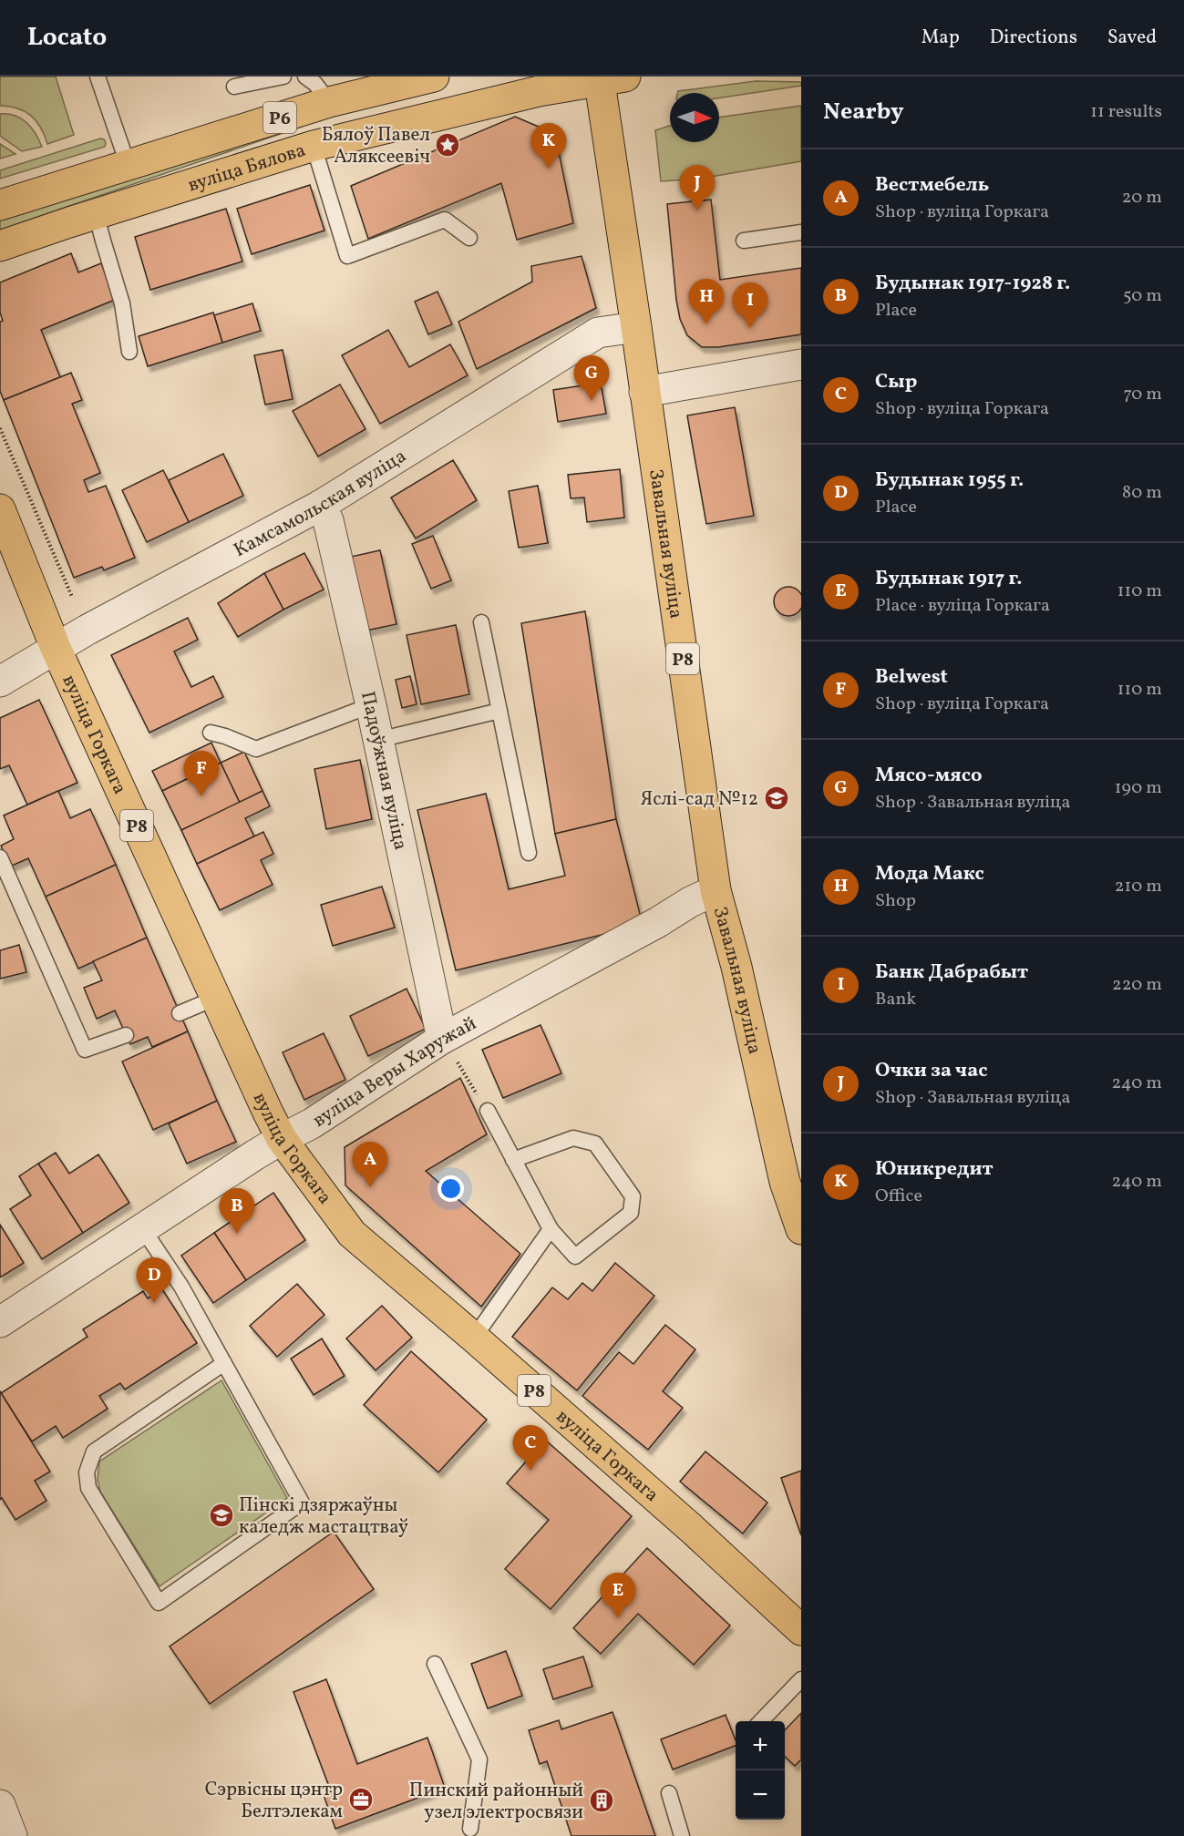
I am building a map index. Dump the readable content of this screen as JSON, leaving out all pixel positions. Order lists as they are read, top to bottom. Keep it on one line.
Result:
{"streets":{"main road":["Р6","вуліца Бялова","Завальная вуліца","Р8","вуліца Горкага"],"street":["Камсамольская вуліца","Падоўжная вуліца","вуліца Веры Харужай"]},"crossings":[["вуліца Бялова","Завальная вуліца"],["Камсамольская вуліца","Завальная вуліца"],["Камсамольская вуліца","вуліца Горкага"],["Камсамольская вуліца","Падоўжная вуліца"],["Завальная вуліца","вуліца Веры Харужай"],["вуліца Горкага","вуліца Веры Харужай"],["Падоўжная вуліца","вуліца Веры Харужай"]],"places":{"place":["Бялоў Павел Аляксеевіч"],"school or university":["Яслі-сад №12","Пінскі дзяржаўны каледж мастацтваў"],"office":["Сэрвісны цэнтр Белтэлекам"],"building":["Пинский районный узел электросвязи"]},"north":"right","page":{"header":"Locato","nav":["Map","Directions","Saved"],"heading":["Nearby","11 results"],"pins":["K","J","H","I","G","F","A","B","D","C","E"],"list":[{"mark":"A","name":"Вестмебель","note":"Shop · вуліца Горкага","value":"20 m"},{"mark":"B","name":"Будынак 1917-1928 г.","note":"Place","value":"50 m"},{"mark":"C","name":"Сыр","note":"Shop · вуліца Горкага","value":"70 m"},{"mark":"D","name":"Будынак 1955 г.","note":"Place","value":"80 m"},{"mark":"E","name":"Будынак 1917 г.","note":"Place · вуліца Горкага","value":"110 m"},{"mark":"F","name":"Belwest","note":"Shop · вуліца Горкага","value":"110 m"},{"mark":"G","name":"Мясо-мясо","note":"Shop · Завальная вуліца","value":"190 m"},{"mark":"H","name":"Мода Макс","note":"Shop","value":"210 m"},{"mark":"I","name":"Банк Дабрабыт","note":"Bank","value":"220 m"},{"mark":"J","name":"Очки за час","note":"Shop · Завальная вуліца","value":"240 m"},{"mark":"K","name":"Юникредит","note":"Office","value":"240 m"}],"map_buttons":["+","−"]}}
